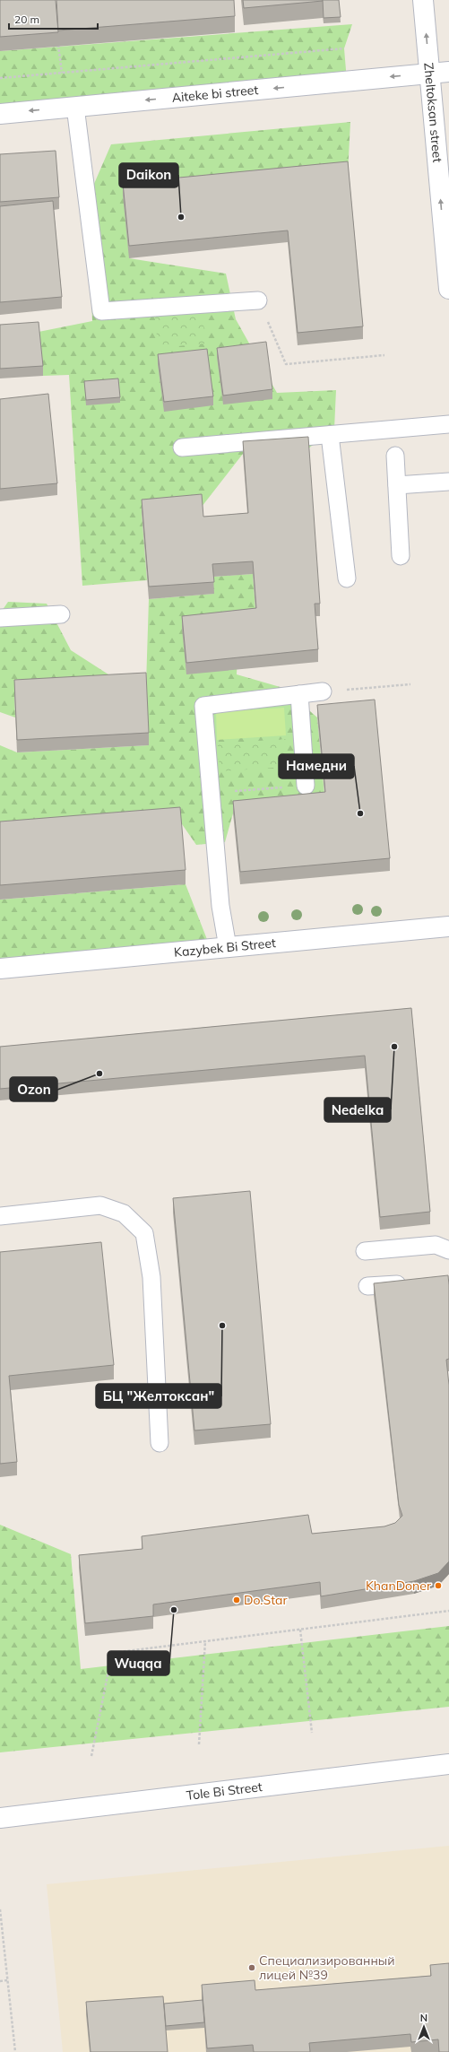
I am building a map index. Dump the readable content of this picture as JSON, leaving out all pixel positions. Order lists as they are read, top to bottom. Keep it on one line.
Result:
{"streets":{"street":["Aiteke bi street","Zheltoksan street","Kazybek Bi Street","Tole Bi Street"]},"crossings":[["Aiteke bi street","Zheltoksan street"]],"one_way":["Aiteke bi street","Zheltoksan street"],"places":["Daikon","Намедни","Nedelka","Ozon","БЦ \"Желтоксан\"","KhanDoner","Do.Star","Wuqqa","Специализированный лицей №39"],"scale_bar":"20 m","north":"top"}
